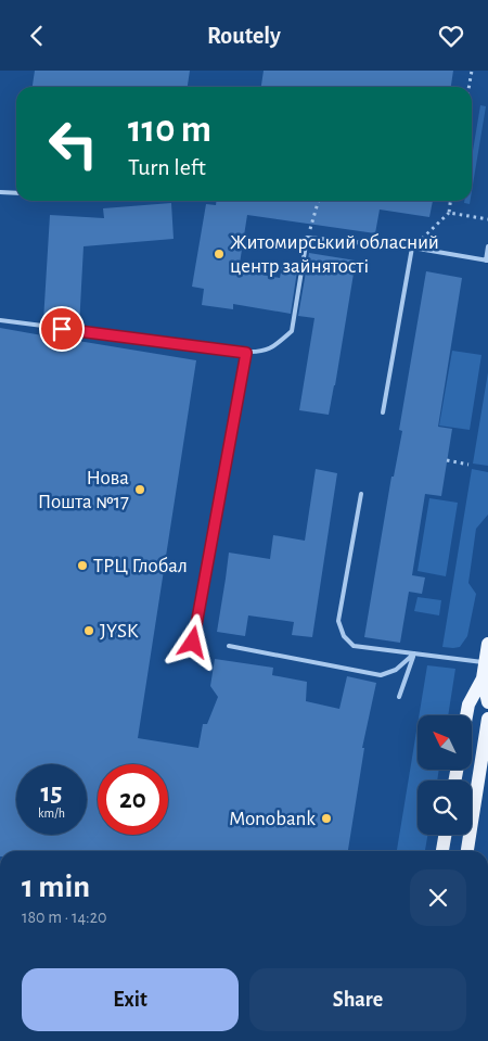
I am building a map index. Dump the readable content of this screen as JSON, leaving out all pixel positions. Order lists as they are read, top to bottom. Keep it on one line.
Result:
{"places":["Житомирський обласний центр зайнятості","Нова Пошта №17","ТРЦ Глобал","JYSK","Monobank"],"north":"top left","page":{"header":"Routely","turn":["110 m","Turn left"],"speed":"15 km/h","limit":"20","heading":["1 min","180 m · 14:20"],"buttons":["Exit","Share"]}}
